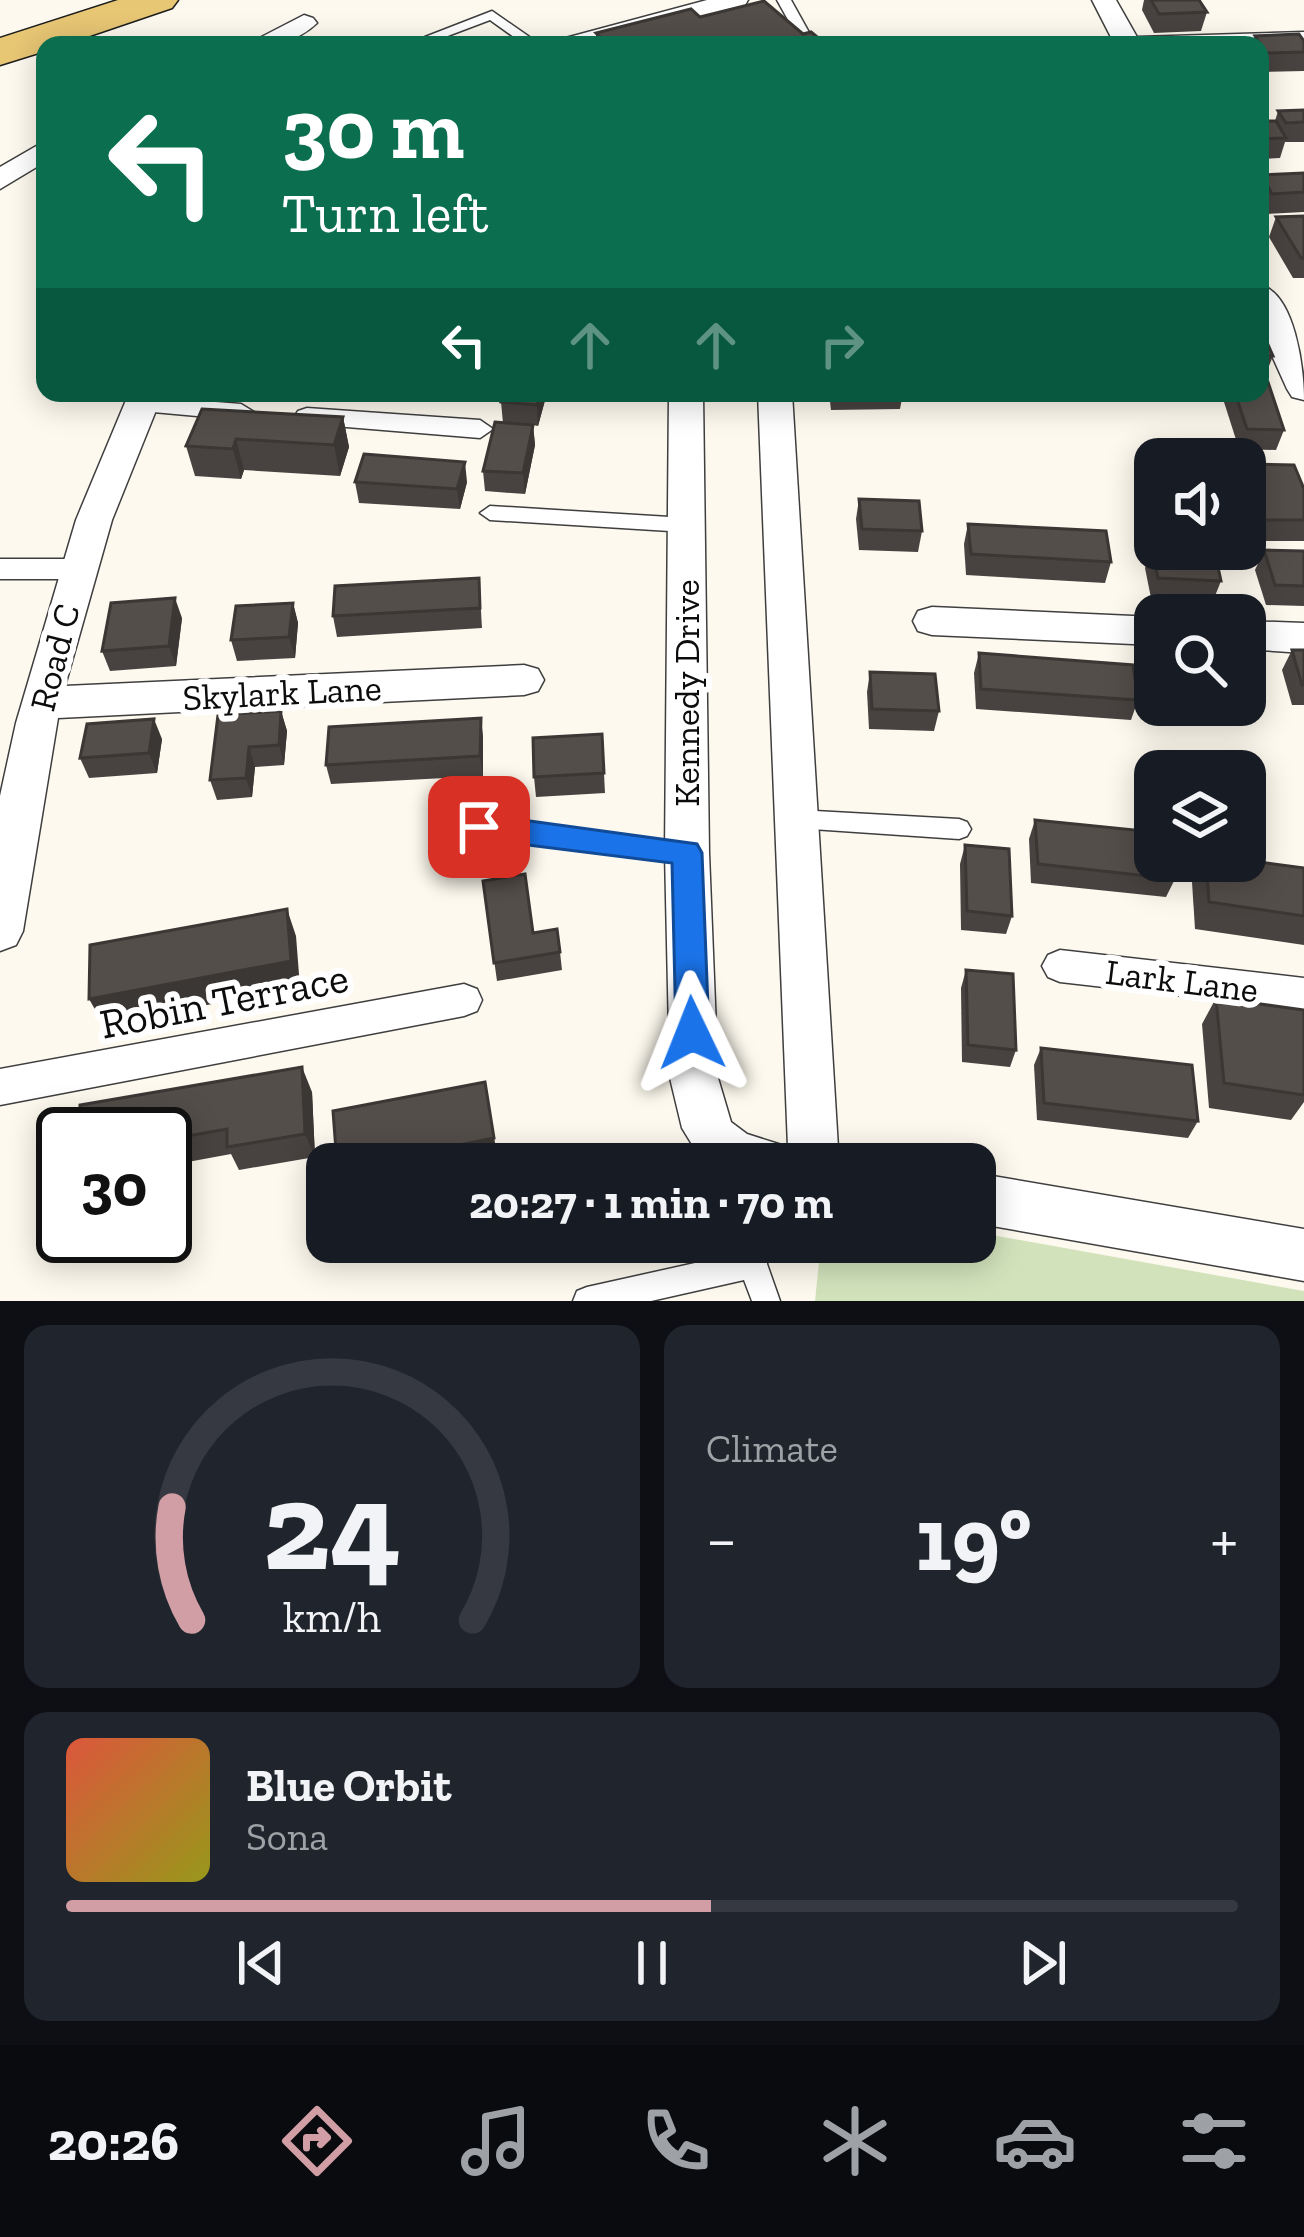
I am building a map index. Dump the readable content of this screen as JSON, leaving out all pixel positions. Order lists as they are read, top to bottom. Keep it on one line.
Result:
{"streets":{"street":["Road C","Skylark Lane","Kennedy Drive","Lark Lane","Robin Terrace"]},"crossings":[["Road C","Skylark Lane"]],"page":{"turn":["30 m","Turn left"],"limit":"30","trip":"20:27 · 1 min · 70 m","tile":"Climate","heat":["−","19°","+"],"song":["Blue Orbit","Sona"],"tabs":"20:26","gauge":["24","km/h"]}}
